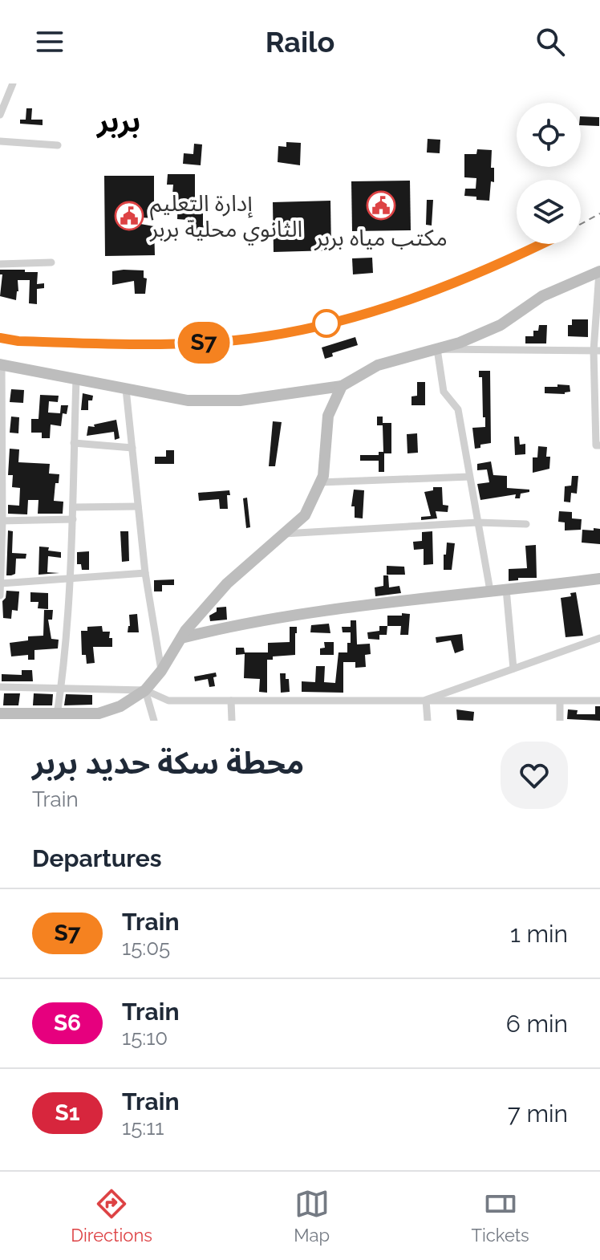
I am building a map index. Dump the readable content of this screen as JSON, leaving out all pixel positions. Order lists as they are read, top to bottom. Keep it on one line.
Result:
{"districts":["بربر"],"places":{"public building":["مكتب مياه بربر","إدارة التعليم الثانوي محلية بربر"]},"page":{"header":"Railo","on_map":"S7","heading":[["محطة سكة حديد بربر","Train"],"Departures"],"list":[{"mark":"S7","name":"Train","note":"15:05","value":"1 min"},{"mark":"S6","name":"Train","note":"15:10","value":"6 min"},{"mark":"S1","name":"Train","note":"15:11","value":"7 min"}],"tabs":["Directions","Map","Tickets"]}}
